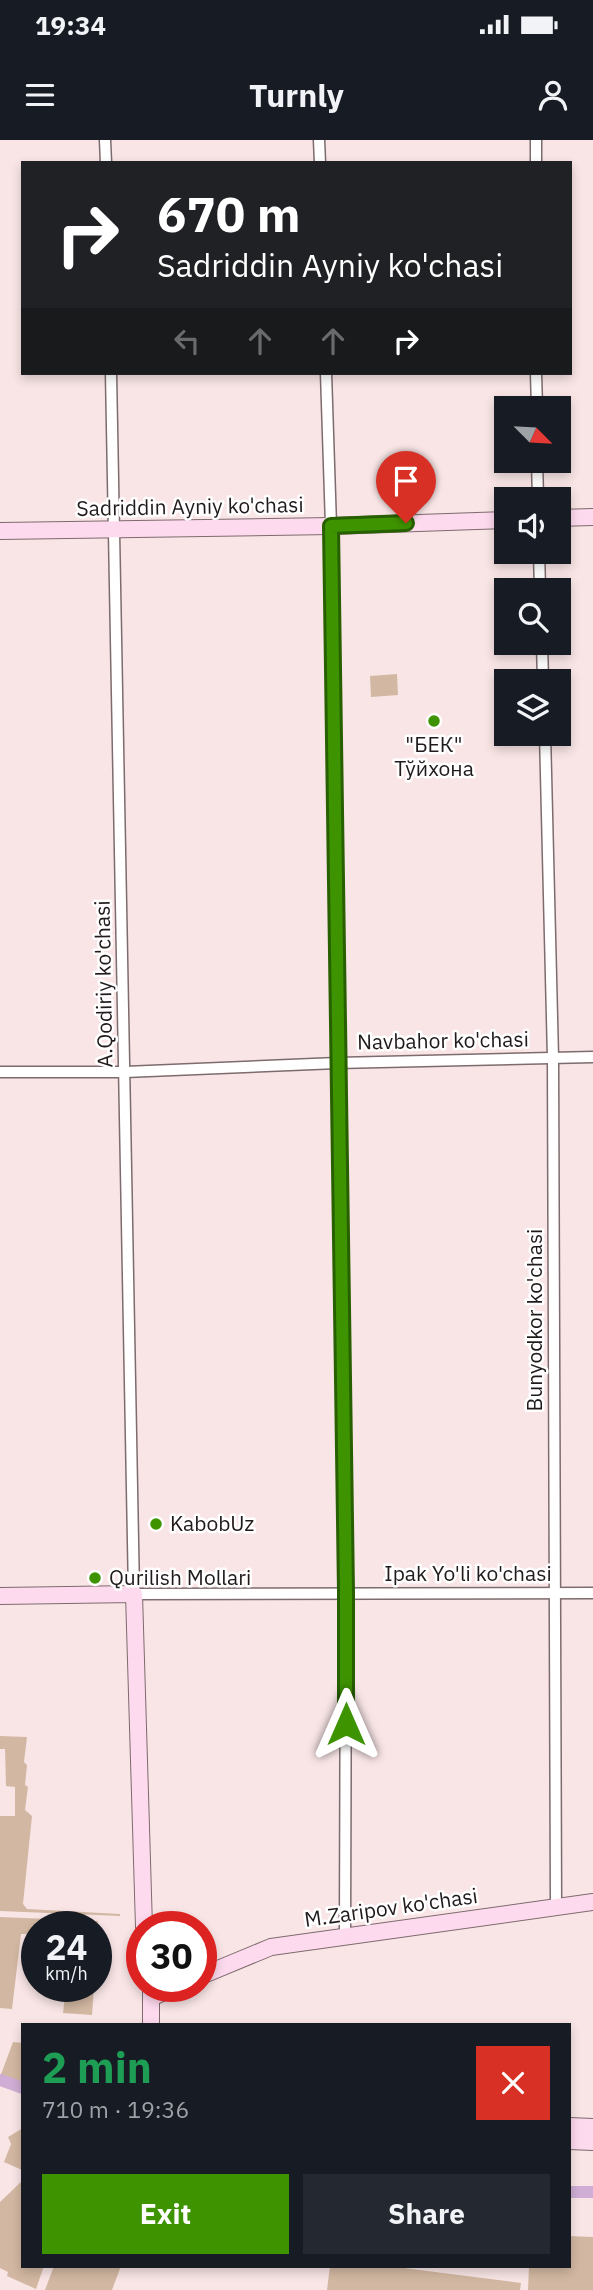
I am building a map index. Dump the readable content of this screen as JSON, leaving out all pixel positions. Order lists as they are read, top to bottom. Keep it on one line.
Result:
{"streets":{"street":["Sadriddin Ayniy ko'chasi","A.Qodiriy ko'chasi","Navbahor ko'chasi","Bunyodkor ko'chasi","Ipak Yo'li ko'chasi","M.Zaripov ko'chasi"]},"crossings":[["Sadriddin Ayniy ko'chasi","A.Qodiriy ko'chasi"],["A.Qodiriy ko'chasi","Navbahor ko'chasi"],["A.Qodiriy ko'chasi","Ipak Yo'li ko'chasi"],["Navbahor ko'chasi","Bunyodkor ko'chasi"],["Bunyodkor ko'chasi","Ipak Yo'li ko'chasi"],["Bunyodkor ko'chasi","M.Zaripov ko'chasi"]],"places":["\"БЕК\" Тўйхона","KabobUz","Qurilish Mollari"],"north":"bottom right","page":{"status":"19:34","header":"Turnly","turn":["670 m","Sadriddin Ayniy ko'chasi"],"speed":"24 km/h","limit":"30","heading":["2 min","710 m · 19:36"],"buttons":["Exit","Share"]}}
